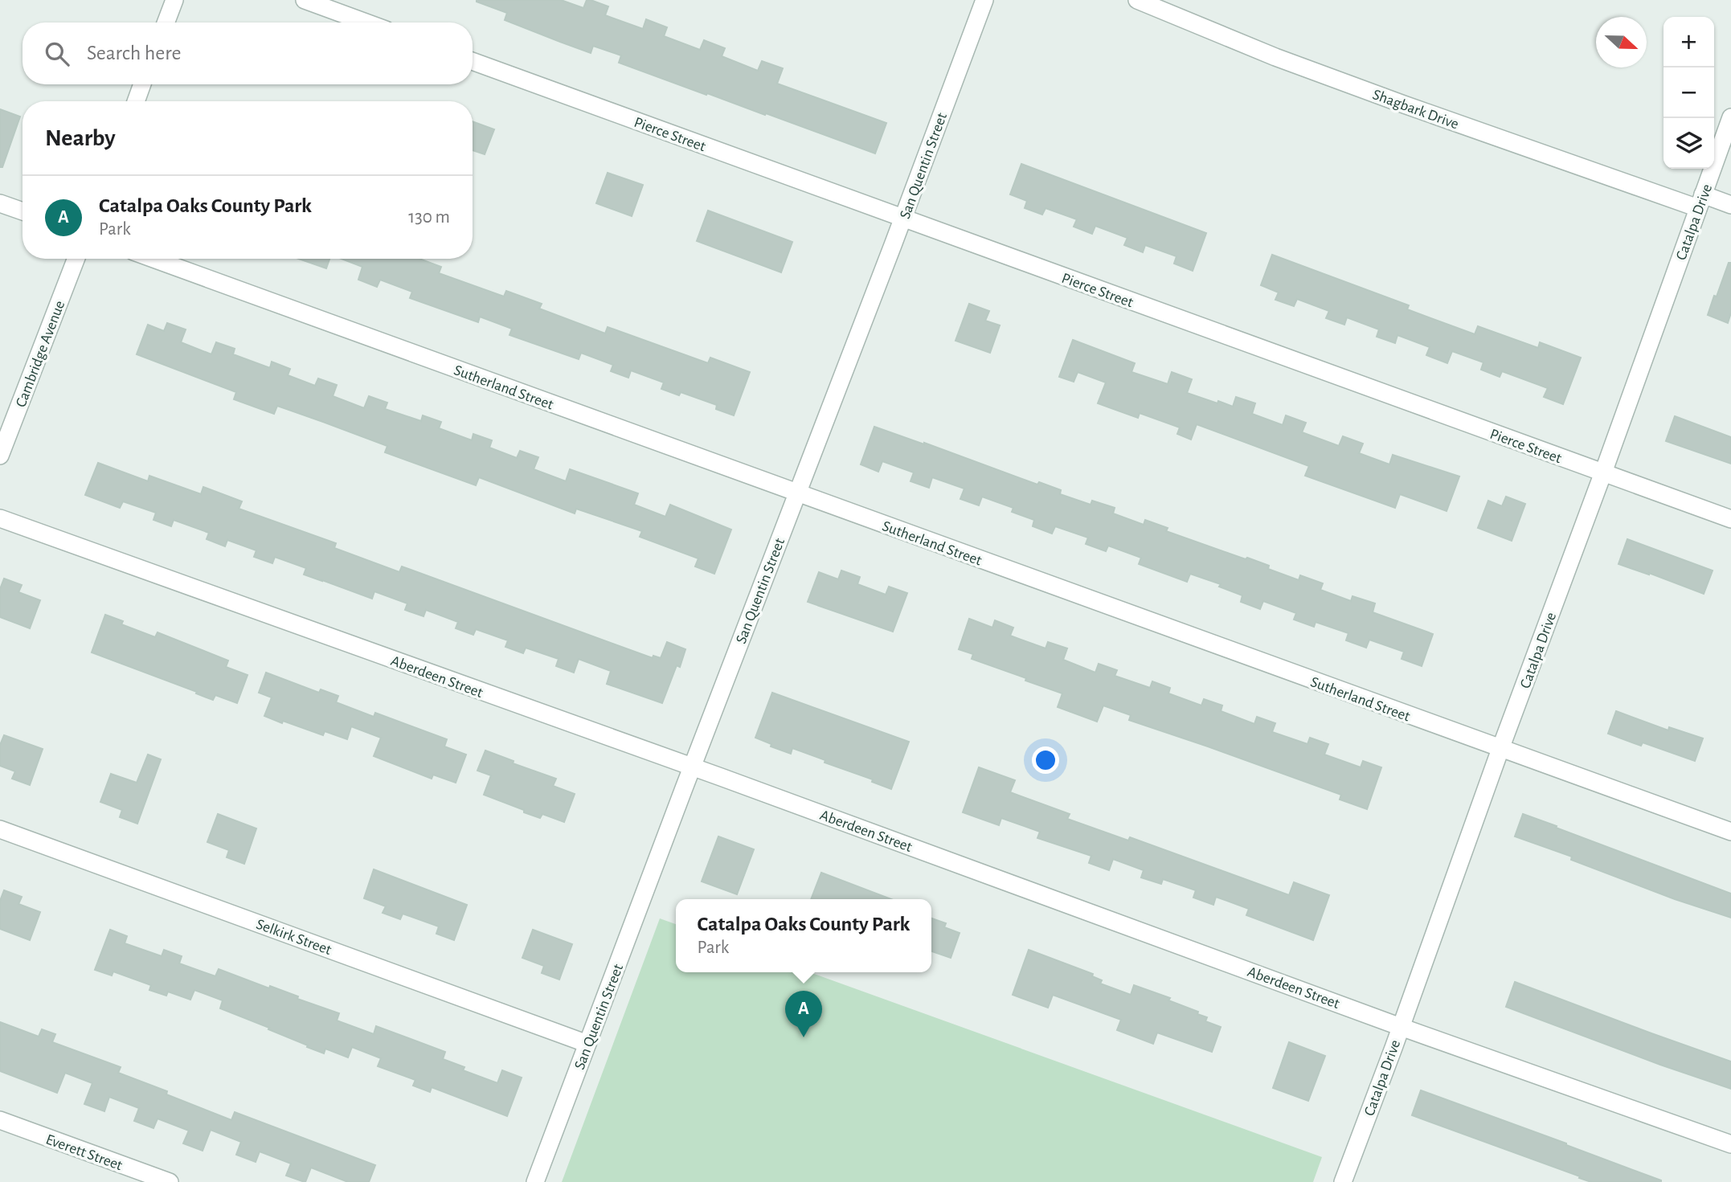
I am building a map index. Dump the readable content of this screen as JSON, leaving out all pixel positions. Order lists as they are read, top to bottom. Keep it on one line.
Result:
{"streets":{"street":["Shagbark Drive","Pierce Street","San Quentin Street","Catalpa Drive","Cambridge Avenue","Sutherland Street","Aberdeen Street","Selkirk Street","Everett Street"]},"crossings":[["Shagbark Drive","Catalpa Drive"],["Pierce Street","San Quentin Street"],["Pierce Street","Catalpa Drive"],["San Quentin Street","Sutherland Street"],["San Quentin Street","Aberdeen Street"],["San Quentin Street","Selkirk Street"],["Catalpa Drive","Sutherland Street"],["Catalpa Drive","Aberdeen Street"]],"north":"right","page":{"map_buttons":["+","−"],"search":"Search here","heading":"Nearby","list":[{"mark":"A","name":"Catalpa Oaks County Park","note":"Park","value":"130 m"}],"popup":["Catalpa Oaks County Park","Park"],"pins":"A"}}
